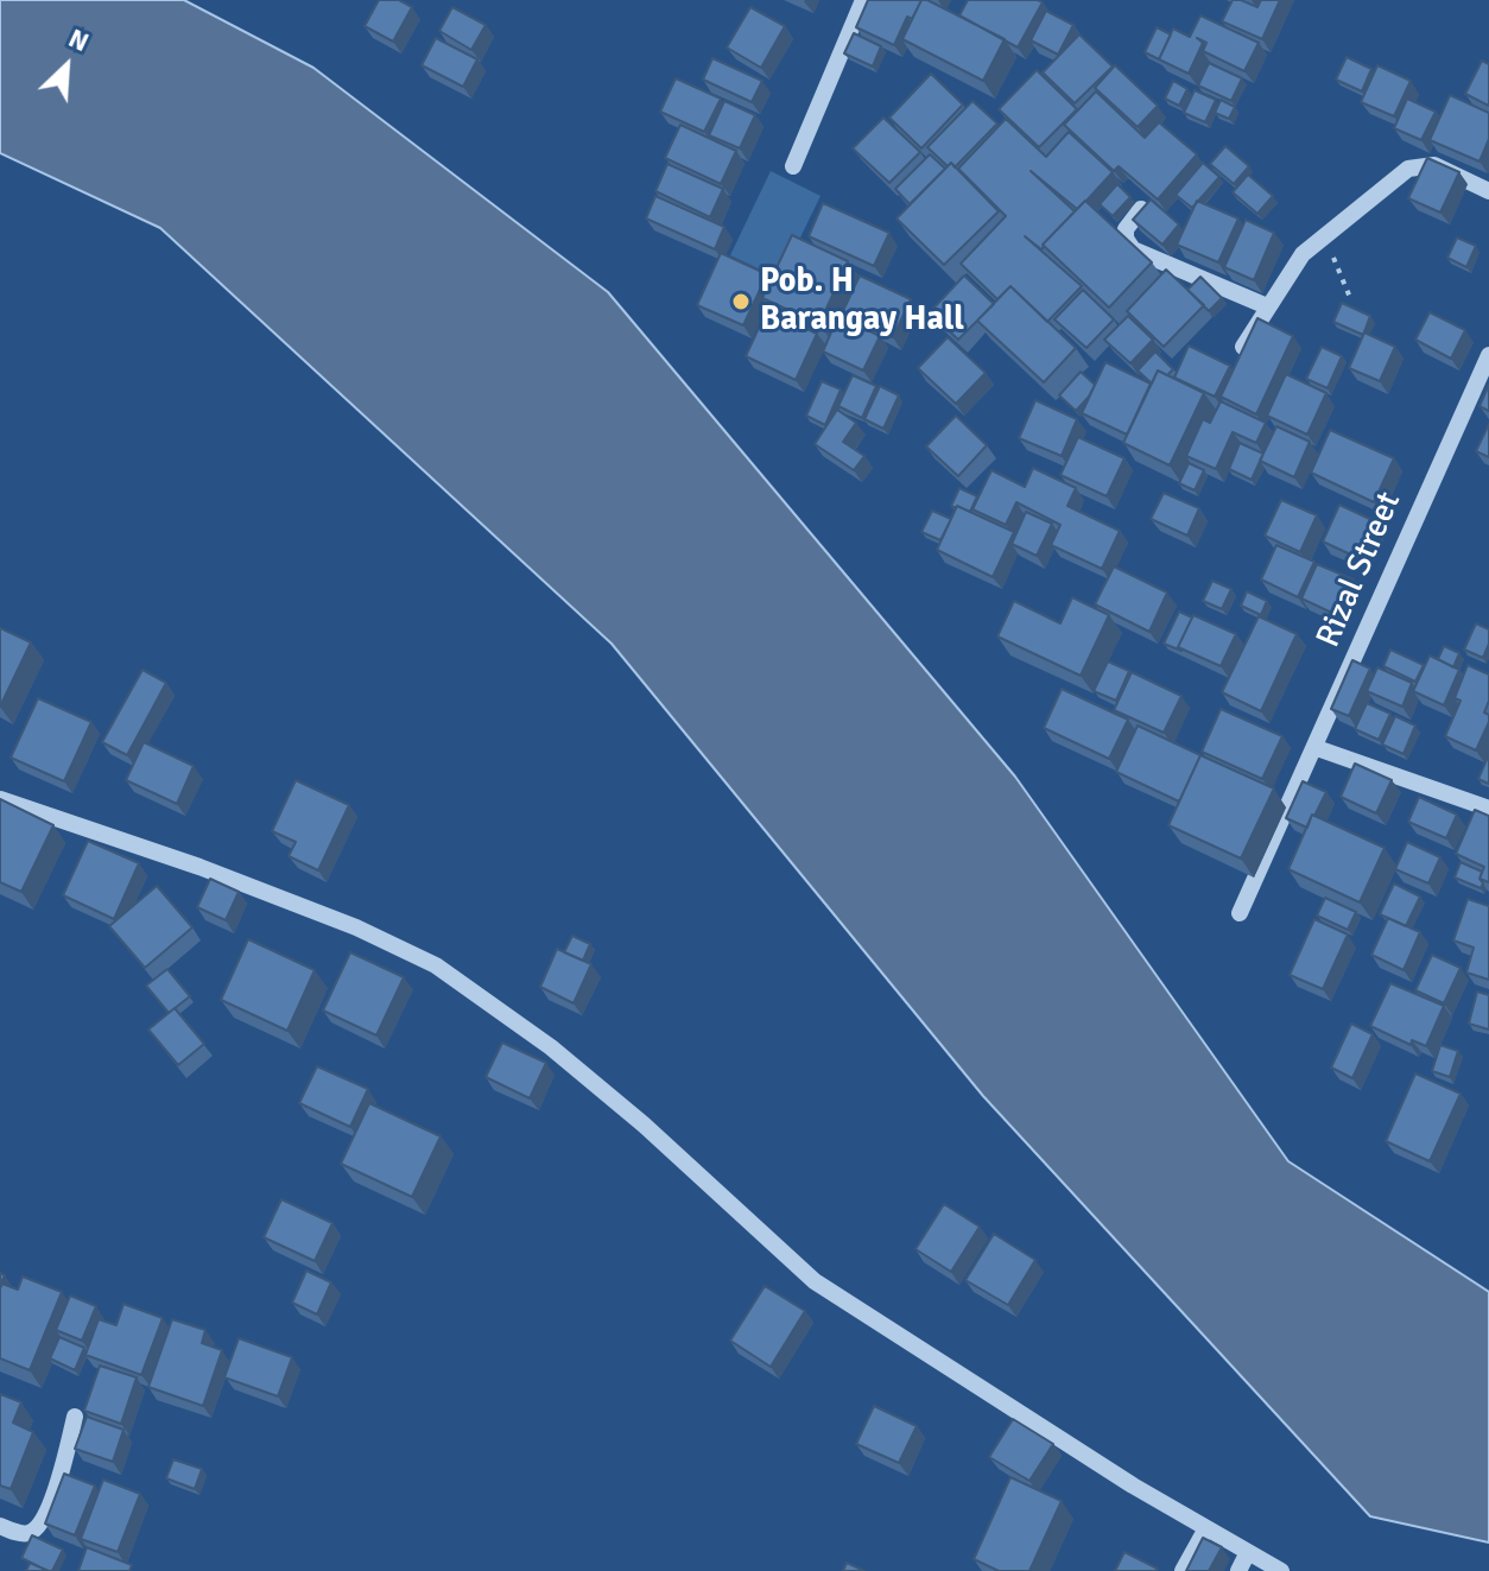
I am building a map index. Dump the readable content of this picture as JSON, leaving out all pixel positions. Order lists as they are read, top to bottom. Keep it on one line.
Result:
{"streets":{"street":["Rizal Street"]},"places":["Pob. H Barangay Hall"],"north":"top right"}
